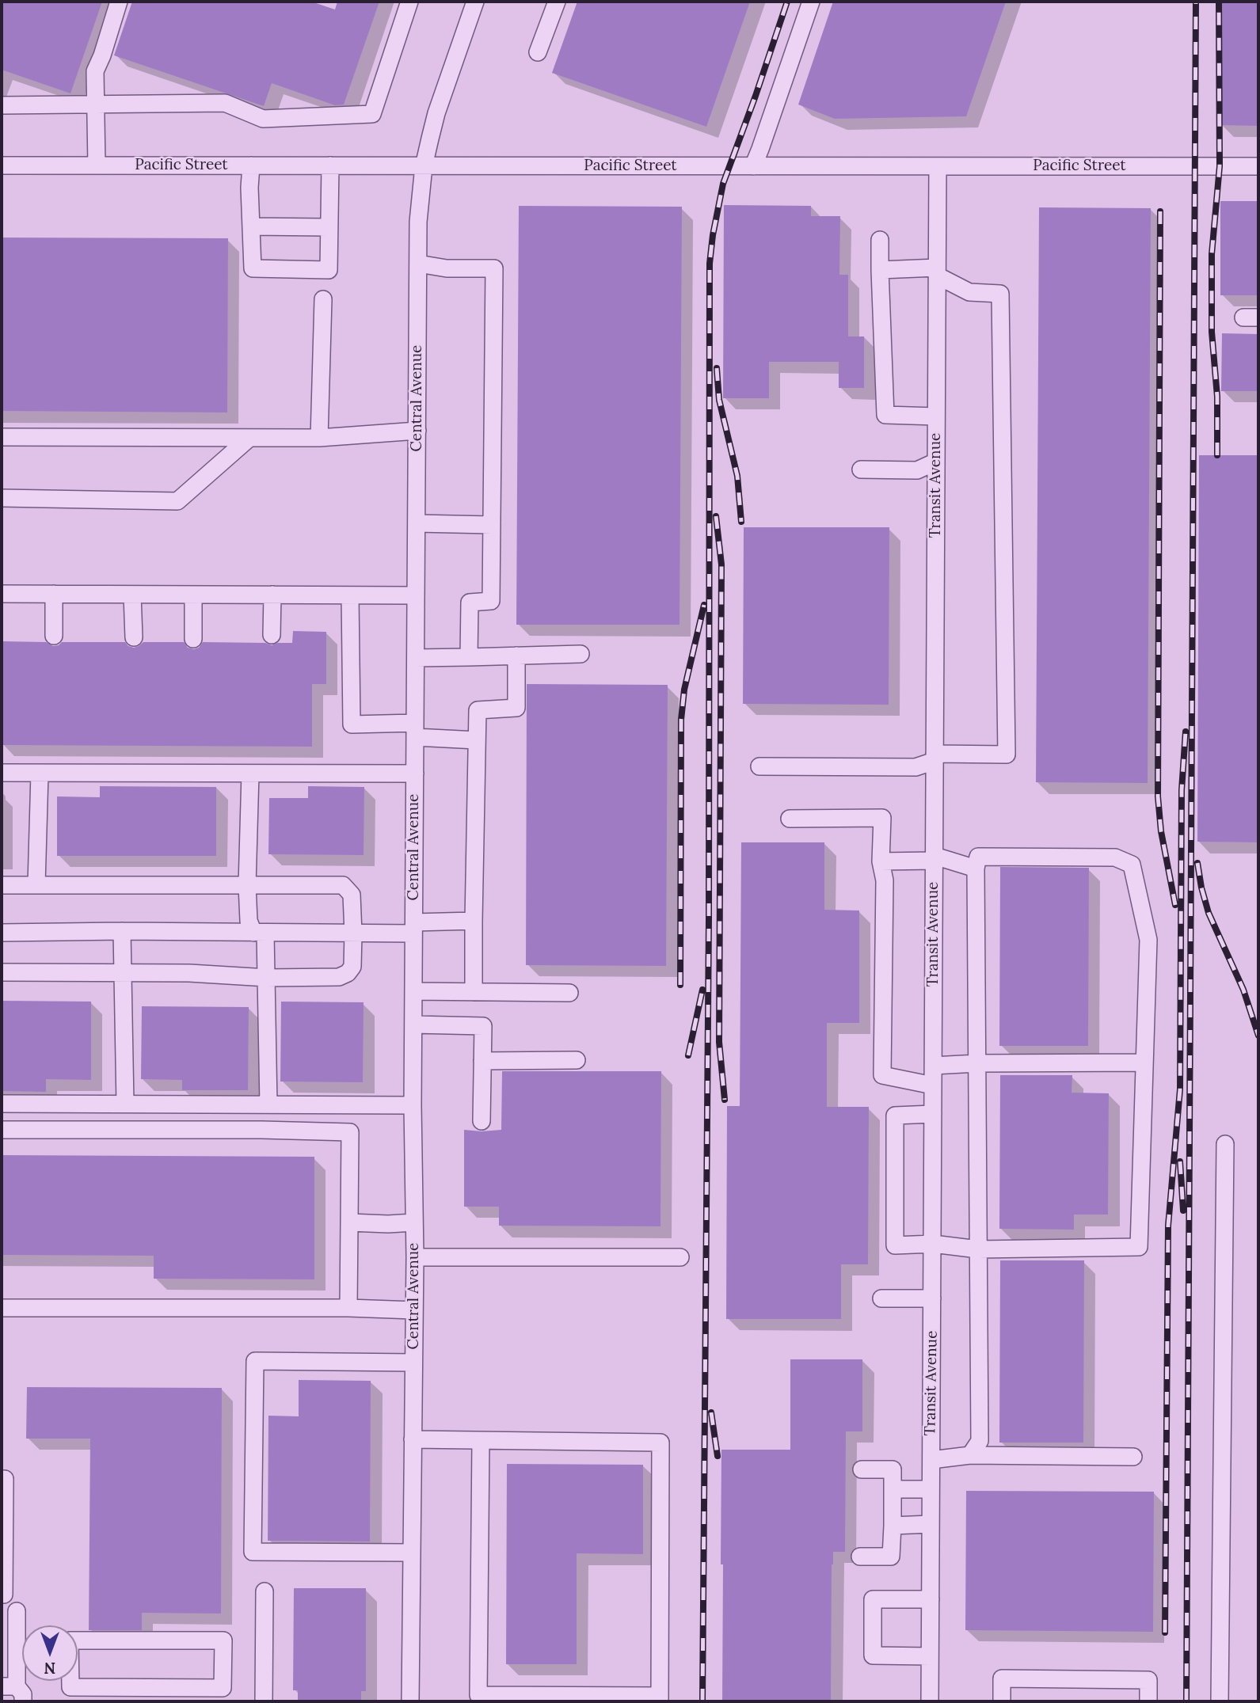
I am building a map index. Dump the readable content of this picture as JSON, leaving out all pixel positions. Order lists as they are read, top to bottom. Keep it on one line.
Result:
{"streets":{"street":["Pacific Street","Central Avenue","Transit Avenue"]},"crossings":[["Pacific Street","Central Avenue"],["Pacific Street","Transit Avenue"]],"north":"bottom"}
